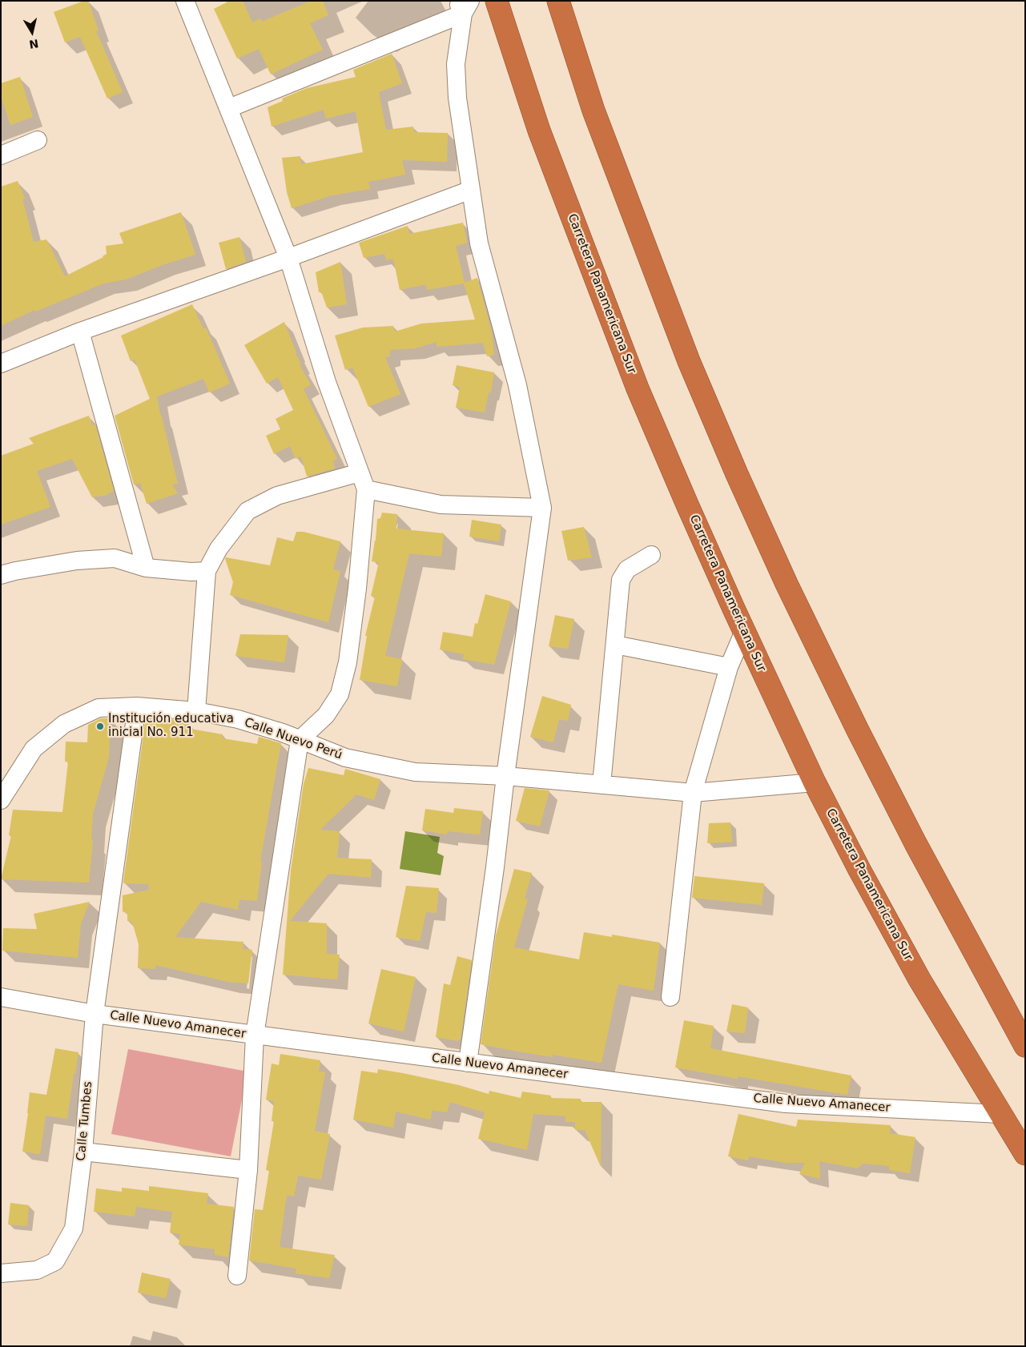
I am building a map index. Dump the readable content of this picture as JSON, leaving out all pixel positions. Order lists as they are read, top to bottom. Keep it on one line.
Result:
{"streets":{"highway":["Carretera Panamericana Sur"],"street":["Calle Nuevo Perú","Calle Nuevo Amanecer","Calle Tumbes"]},"crossings":[["Carretera Panamericana Sur","Calle Nuevo Perú"],["Carretera Panamericana Sur","Calle Nuevo Amanecer"],["Calle Nuevo Perú","Calle Tumbes"],["Calle Nuevo Amanecer","Calle Tumbes"]],"places":["Institución educativa inicial No. 911"],"north":"bottom"}
